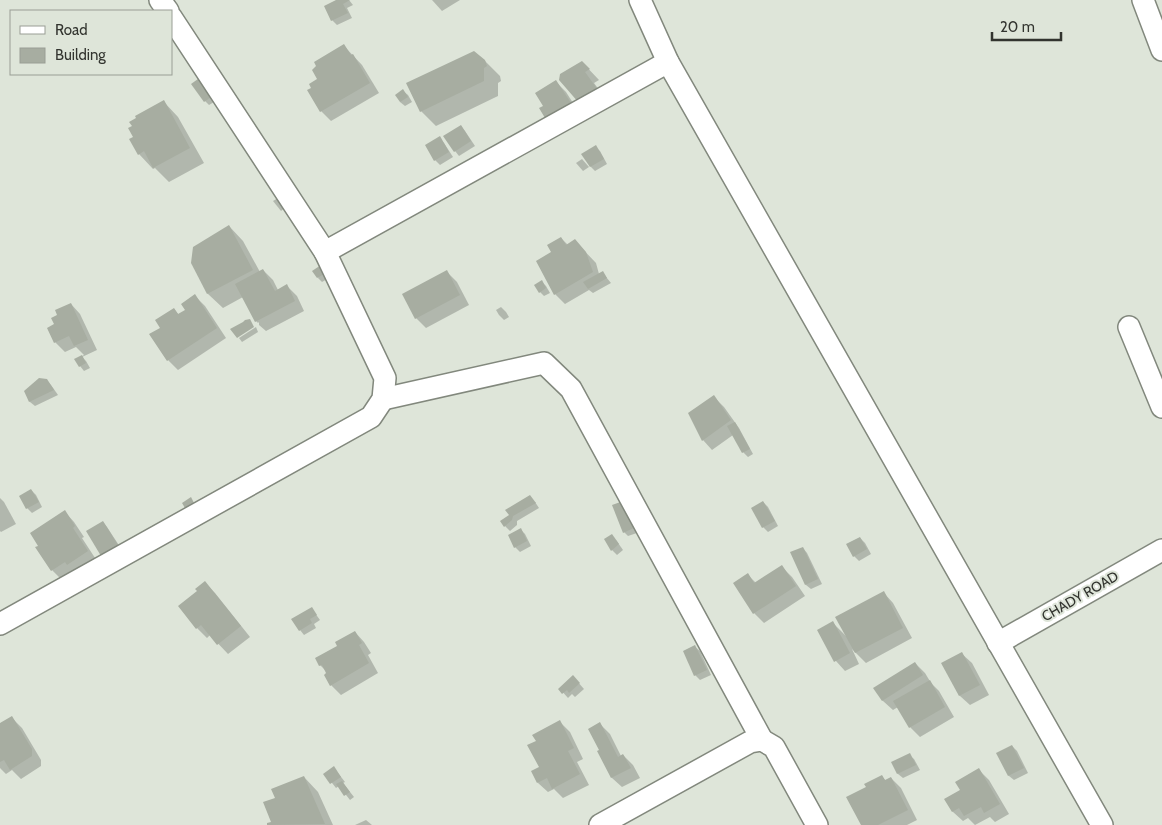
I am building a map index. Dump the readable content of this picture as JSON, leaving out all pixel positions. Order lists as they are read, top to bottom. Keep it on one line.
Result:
{"streets":{"street":["CHADY ROAD"]},"legend":["Road","Building"],"scale_bar":"20 m"}
